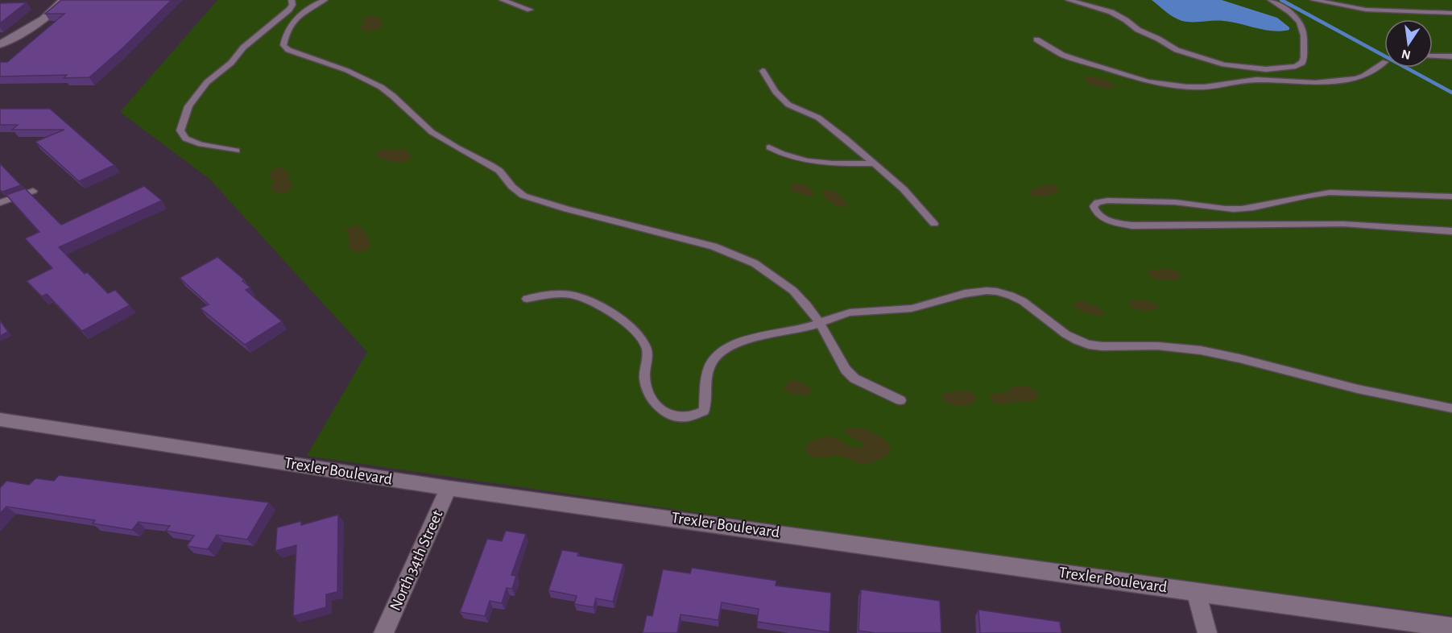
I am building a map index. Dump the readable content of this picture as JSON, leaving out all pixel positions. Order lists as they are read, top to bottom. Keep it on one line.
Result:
{"streets":{"street":["Trexler Boulevard","North 34th Street"]},"crossings":[["Trexler Boulevard","North 34th Street"]],"north":"bottom"}
